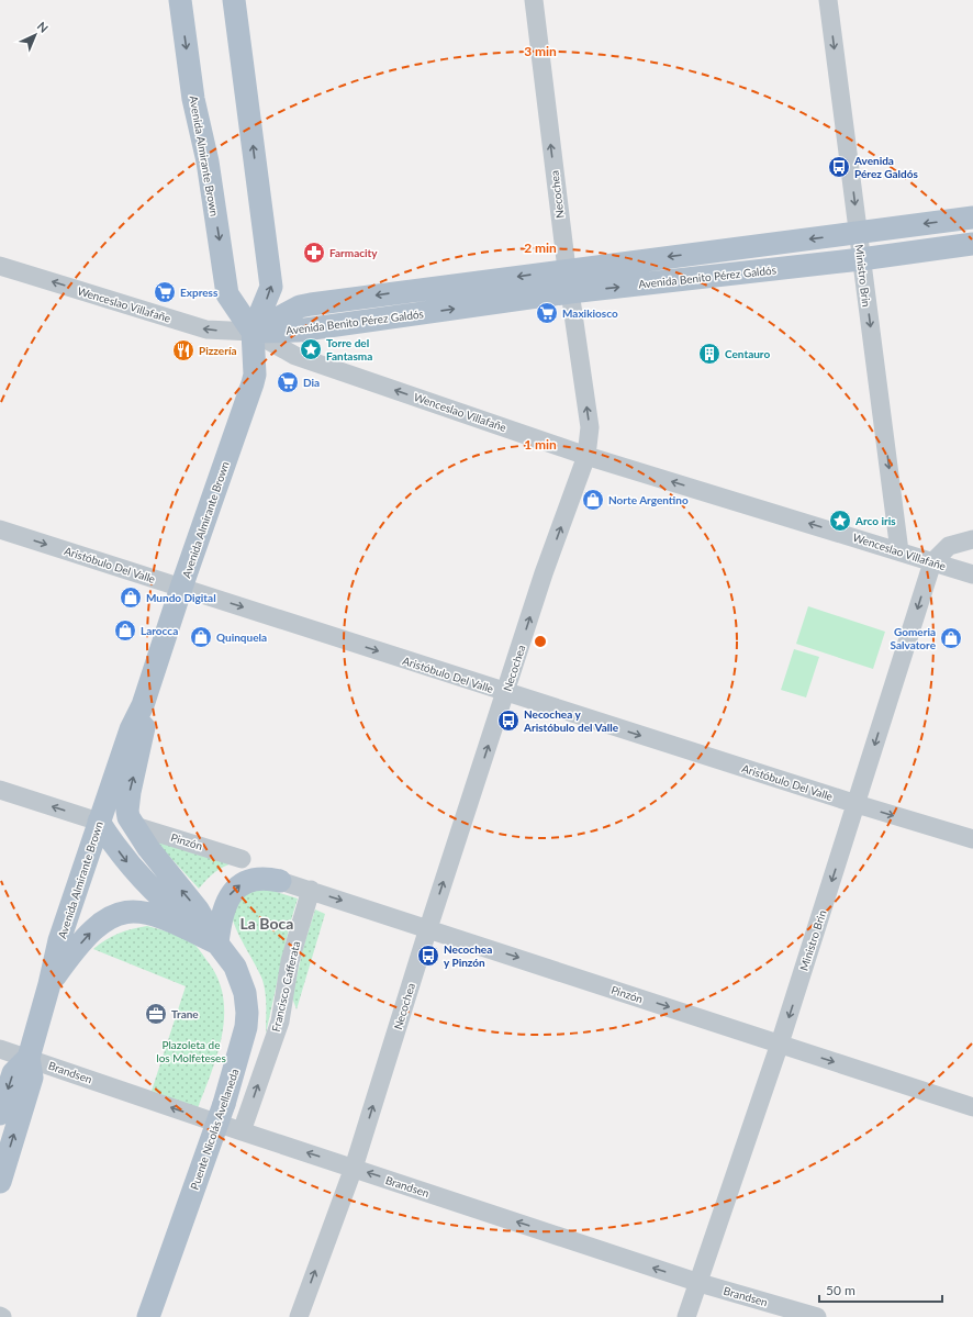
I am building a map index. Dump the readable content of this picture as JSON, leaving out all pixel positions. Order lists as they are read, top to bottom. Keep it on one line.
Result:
{"streets":{"main road":["Avenida Almirante Brown","Avenida Benito Pérez Galdós","Puente Nicolás Avellaneda"],"street":["Necochea","Ministro Brin","Wenceslao Villafañe","Aristóbulo Del Valle","Pinzón","Francisco Cafferata","Brandsen"]},"crossings":[["Avenida Almirante Brown","Avenida Benito Pérez Galdós"],["Avenida Almirante Brown","Wenceslao Villafañe"],["Avenida Almirante Brown","Aristóbulo Del Valle"],["Avenida Almirante Brown","Pinzón"],["Avenida Almirante Brown","Brandsen"],["Avenida Almirante Brown","Puente Nicolás Avellaneda"],["Necochea","Avenida Benito Pérez Galdós"],["Necochea","Wenceslao Villafañe"],["Necochea","Aristóbulo Del Valle"],["Necochea","Pinzón"],["Necochea","Brandsen"],["Ministro Brin","Avenida Benito Pérez Galdós"],["Ministro Brin","Wenceslao Villafañe"],["Ministro Brin","Aristóbulo Del Valle"],["Ministro Brin","Pinzón"],["Ministro Brin","Brandsen"],["Avenida Benito Pérez Galdós","Wenceslao Villafañe"],["Pinzón","Francisco Cafferata"],["Pinzón","Puente Nicolás Avellaneda"],["Francisco Cafferata","Brandsen"]],"one_way":["Necochea","Ministro Brin","Wenceslao Villafañe","Aristóbulo Del Valle","Pinzón","Francisco Cafferata","Brandsen"],"districts":["La Boca"],"parks":["Plazoleta de los Molfeteses"],"places":{"bus stop":["Avenida Pérez Galdós","Necochea y Aristóbulo del Valle","Necochea y Pinzón"],"pharmacy":["Farmacity"],"supermarket":["Express","Maxikiosco","Dia"],"place":["Torre del Fantasma","Arco iris"],"restaurant":["Pizzería"],"building":["Centauro"],"shop":["Norte Argentino","Mundo Digital","Larocca","Quinquela","Gomeria Salvatore"],"office":["Trane"]},"scale_bar":"50 m","north":"top right","rings":["3 min","2 min","1 min"]}
